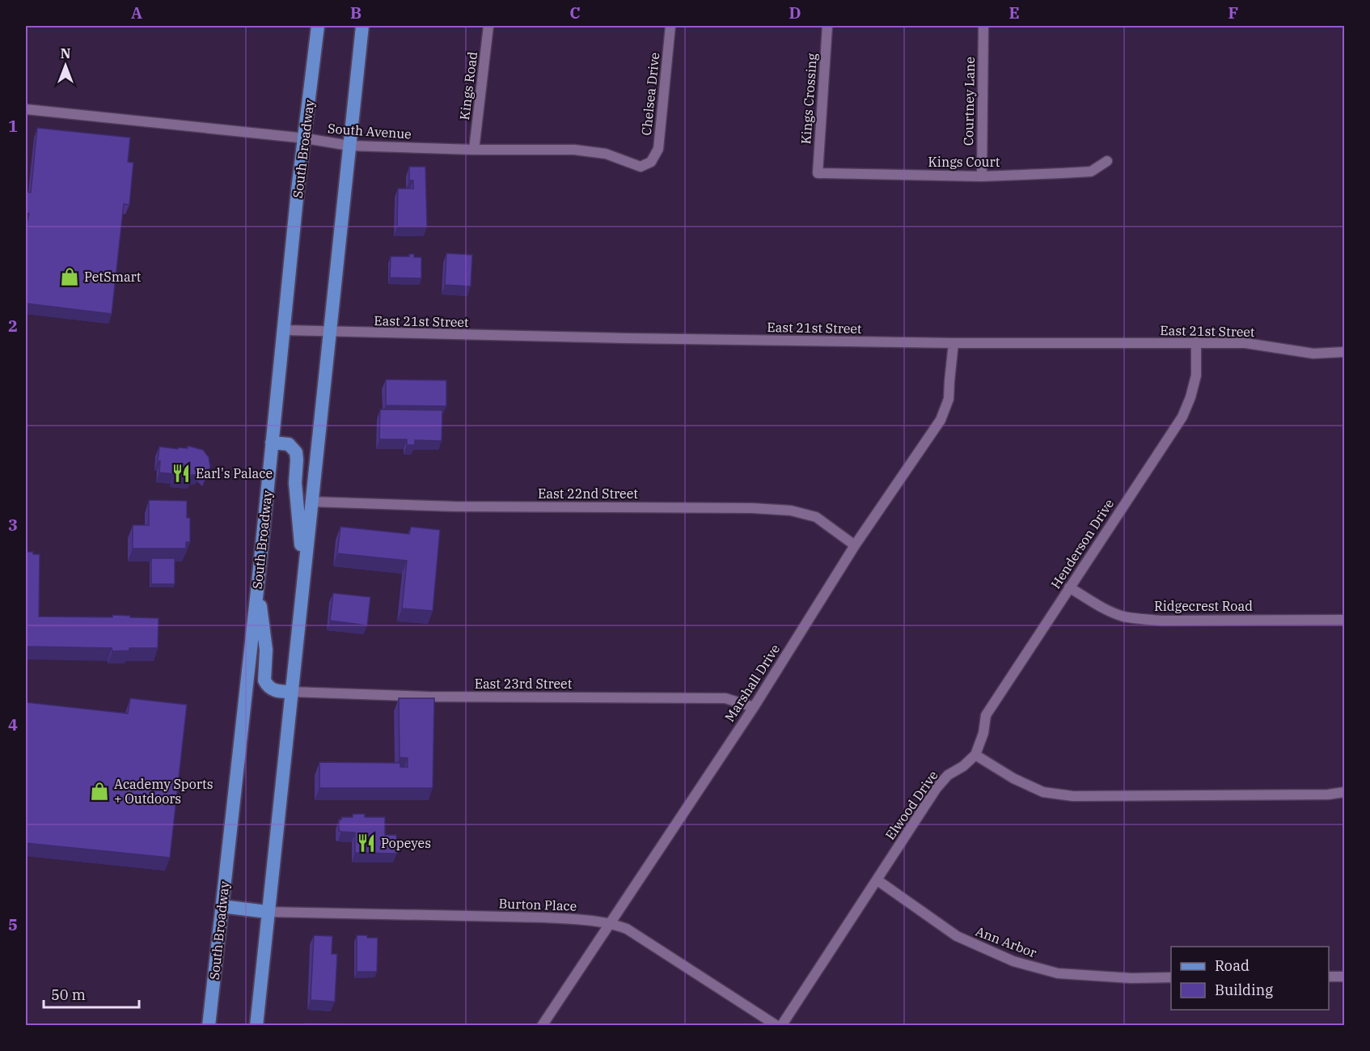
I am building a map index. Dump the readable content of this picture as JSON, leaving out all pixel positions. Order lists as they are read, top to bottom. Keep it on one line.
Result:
{"streets":{"main road":["South Broadway"],"street":["Kings Road","Chelsea Drive","Kings Crossing","Courtney Lane","South Avenue","Kings Court","East 21st Street","East 22nd Street","Henderson Drive","Ridgecrest Road","Marshall Drive","East 23rd Street","Elwood Drive","Burton Place","Ann Arbor"]},"crossings":[["Kings Road","South Avenue"],["Chelsea Drive","South Avenue"],["Kings Crossing","Kings Court"],["Courtney Lane","Kings Court"],["South Avenue","South Broadway"],["South Broadway","East 21st Street"],["East 21st Street","Henderson Drive"],["East 21st Street","Marshall Drive"],["East 22nd Street","Marshall Drive"],["Henderson Drive","Ridgecrest Road"],["Henderson Drive","Elwood Drive"],["Marshall Drive","East 23rd Street"],["Marshall Drive","Burton Place"],["Elwood Drive","Burton Place"],["Elwood Drive","Ann Arbor"]],"places":{"shop":["PetSmart","Academy Sports + Outdoors"],"restaurant":["Earl's Palace","Popeyes"]},"legend":["Road","Building"],"scale_bar":"50 m","north":"top","grid":{"columns":["A","B","C","D","E","F"],"rows":["1","2","3","4","5"]}}
